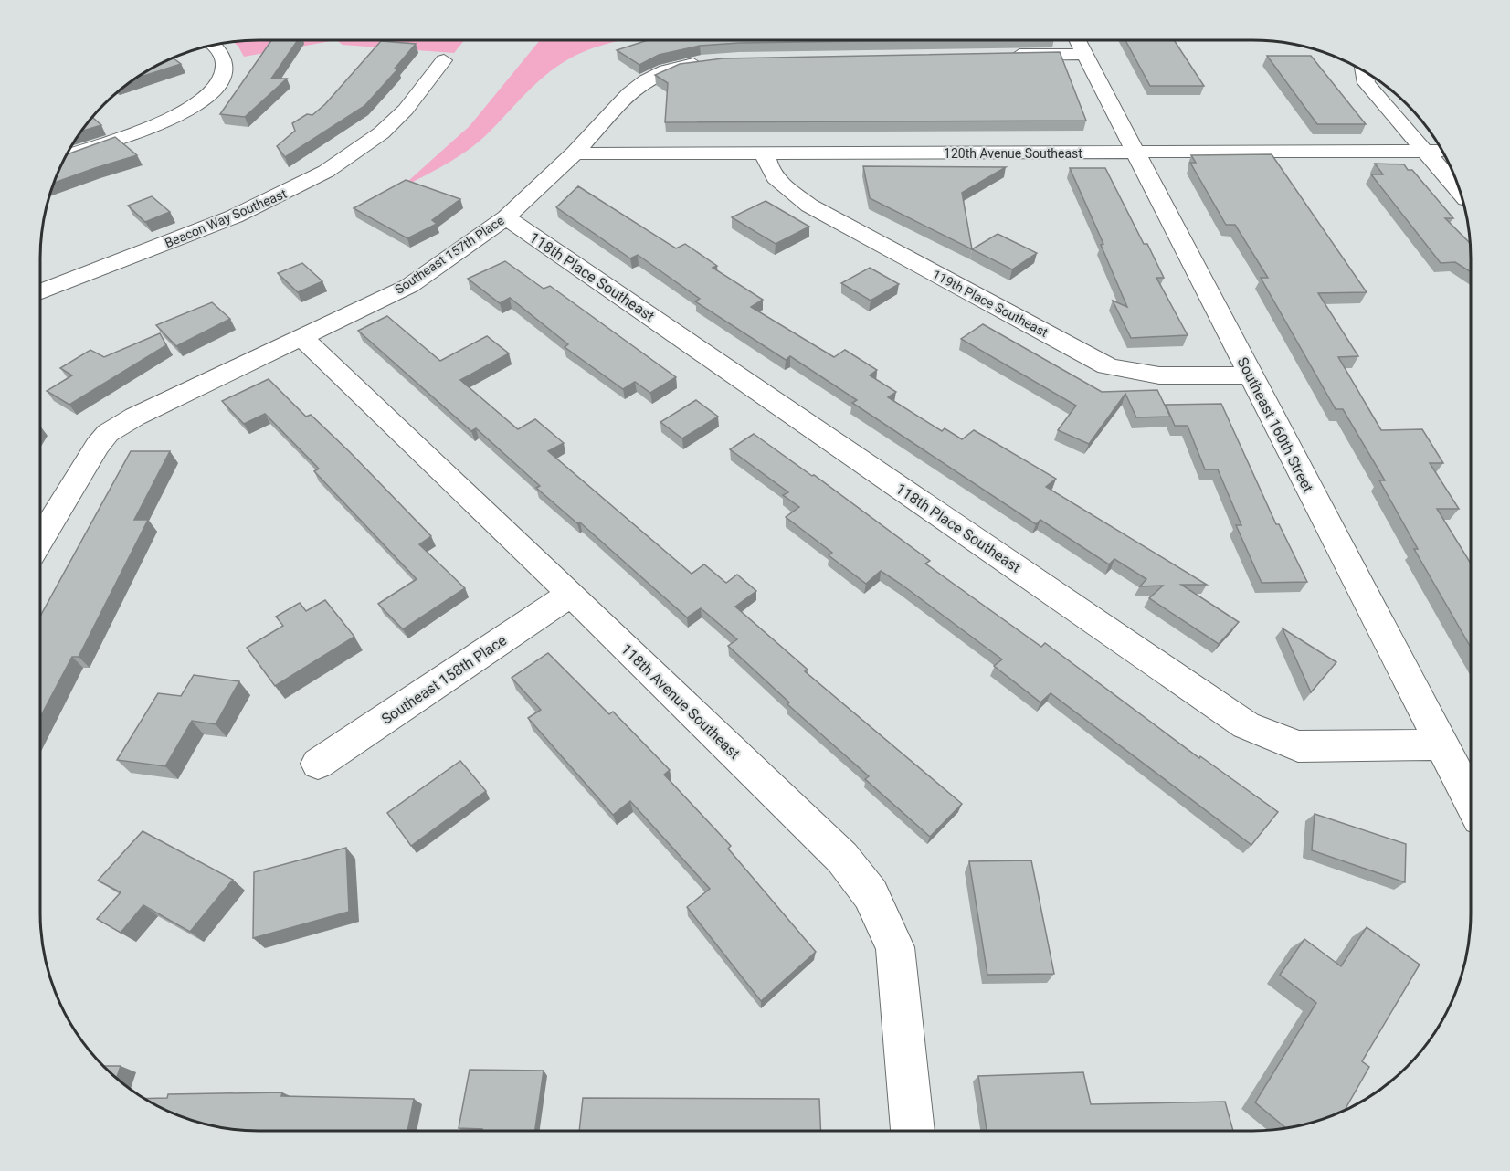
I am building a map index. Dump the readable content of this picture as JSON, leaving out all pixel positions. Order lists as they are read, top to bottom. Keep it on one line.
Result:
{"streets":{"street":["120th Avenue Southeast","Beacon Way Southeast","Southeast 157th Place","118th Place Southeast","119th Place Southeast","Southeast 160th Street","Southeast 158th Place","118th Avenue Southeast"]},"crossings":[["120th Avenue Southeast","Southeast 157th Place"],["120th Avenue Southeast","119th Place Southeast"],["120th Avenue Southeast","Southeast 160th Street"],["Southeast 157th Place","118th Place Southeast"],["Southeast 157th Place","118th Avenue Southeast"],["118th Place Southeast","Southeast 160th Street"],["119th Place Southeast","Southeast 160th Street"],["Southeast 158th Place","118th Avenue Southeast"]]}
